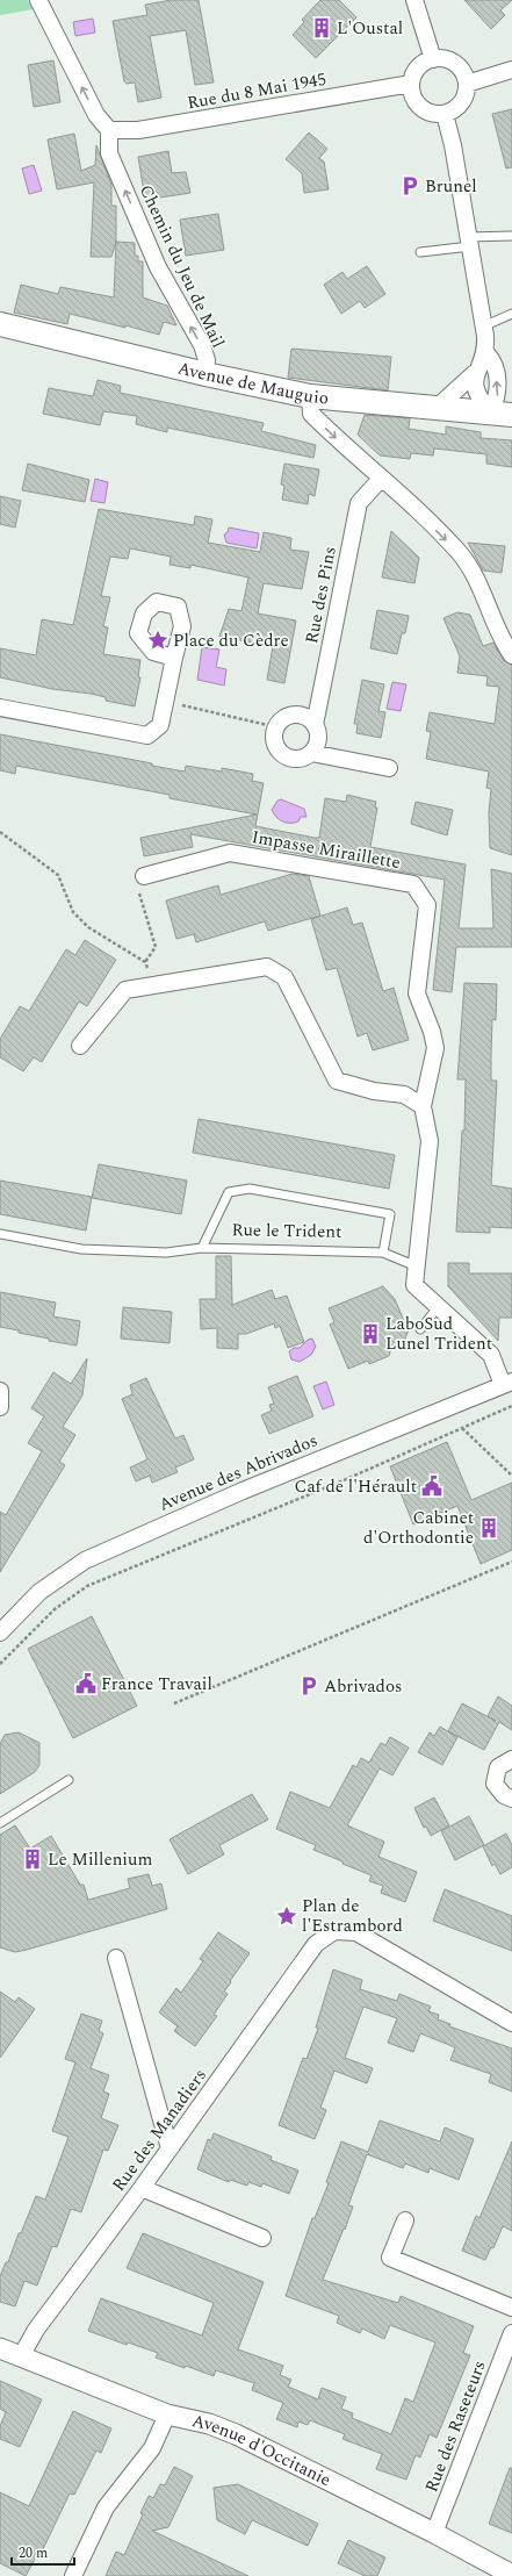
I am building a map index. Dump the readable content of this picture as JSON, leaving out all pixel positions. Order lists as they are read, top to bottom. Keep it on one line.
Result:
{"streets":{"main road":["Avenue de Mauguio"],"street":["Rue du 8 Mai 1945","Chemin du Jeu de Mail","Rue des Pins","Impasse Miraillette","Avenue des Abrivados","Rue des Manadiers","Rue des Raseteurs","Avenue d'Occitanie"],"lane":["Rue le Trident"]},"crossings":[["Rue du 8 Mai 1945","Chemin du Jeu de Mail"],["Chemin du Jeu de Mail","Avenue de Mauguio"],["Rue des Manadiers","Avenue d'Occitanie"],["Rue des Raseteurs","Avenue d'Occitanie"]],"one_way":["Chemin du Jeu de Mail"],"places":{"building":["L'Oustal","LaboSud Lunel Trident","Cabinet d'Orthodontie","Le Millenium"],"parking":["Brunel","Abrivados"],"place":["Place du Cèdre","Plan de l'Estrambord"],"public building":["Caf de l'Hérault","France Travail"]},"scale_bar":"20 m"}
